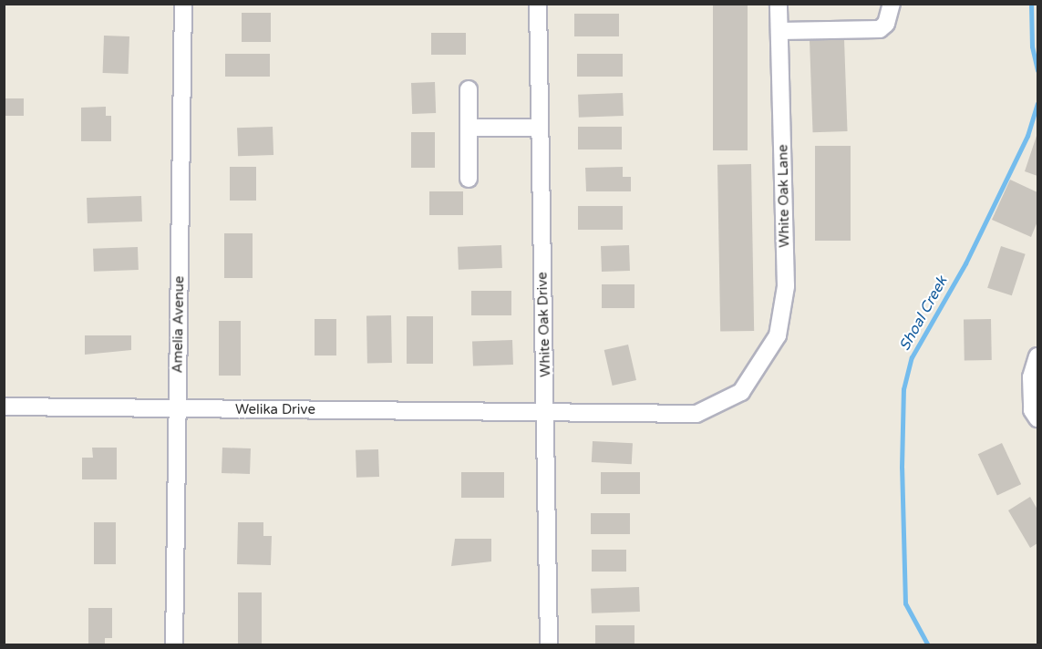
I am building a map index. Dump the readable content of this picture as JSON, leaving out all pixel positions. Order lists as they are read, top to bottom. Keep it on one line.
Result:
{"streets":{"street":["White Oak Lane","Amelia Avenue","White Oak Drive","Welika Drive"]},"crossings":[["White Oak Lane","White Oak Drive"],["White Oak Lane","Welika Drive"],["Amelia Avenue","Welika Drive"],["White Oak Drive","Welika Drive"]],"water":["Shoal Creek"]}
